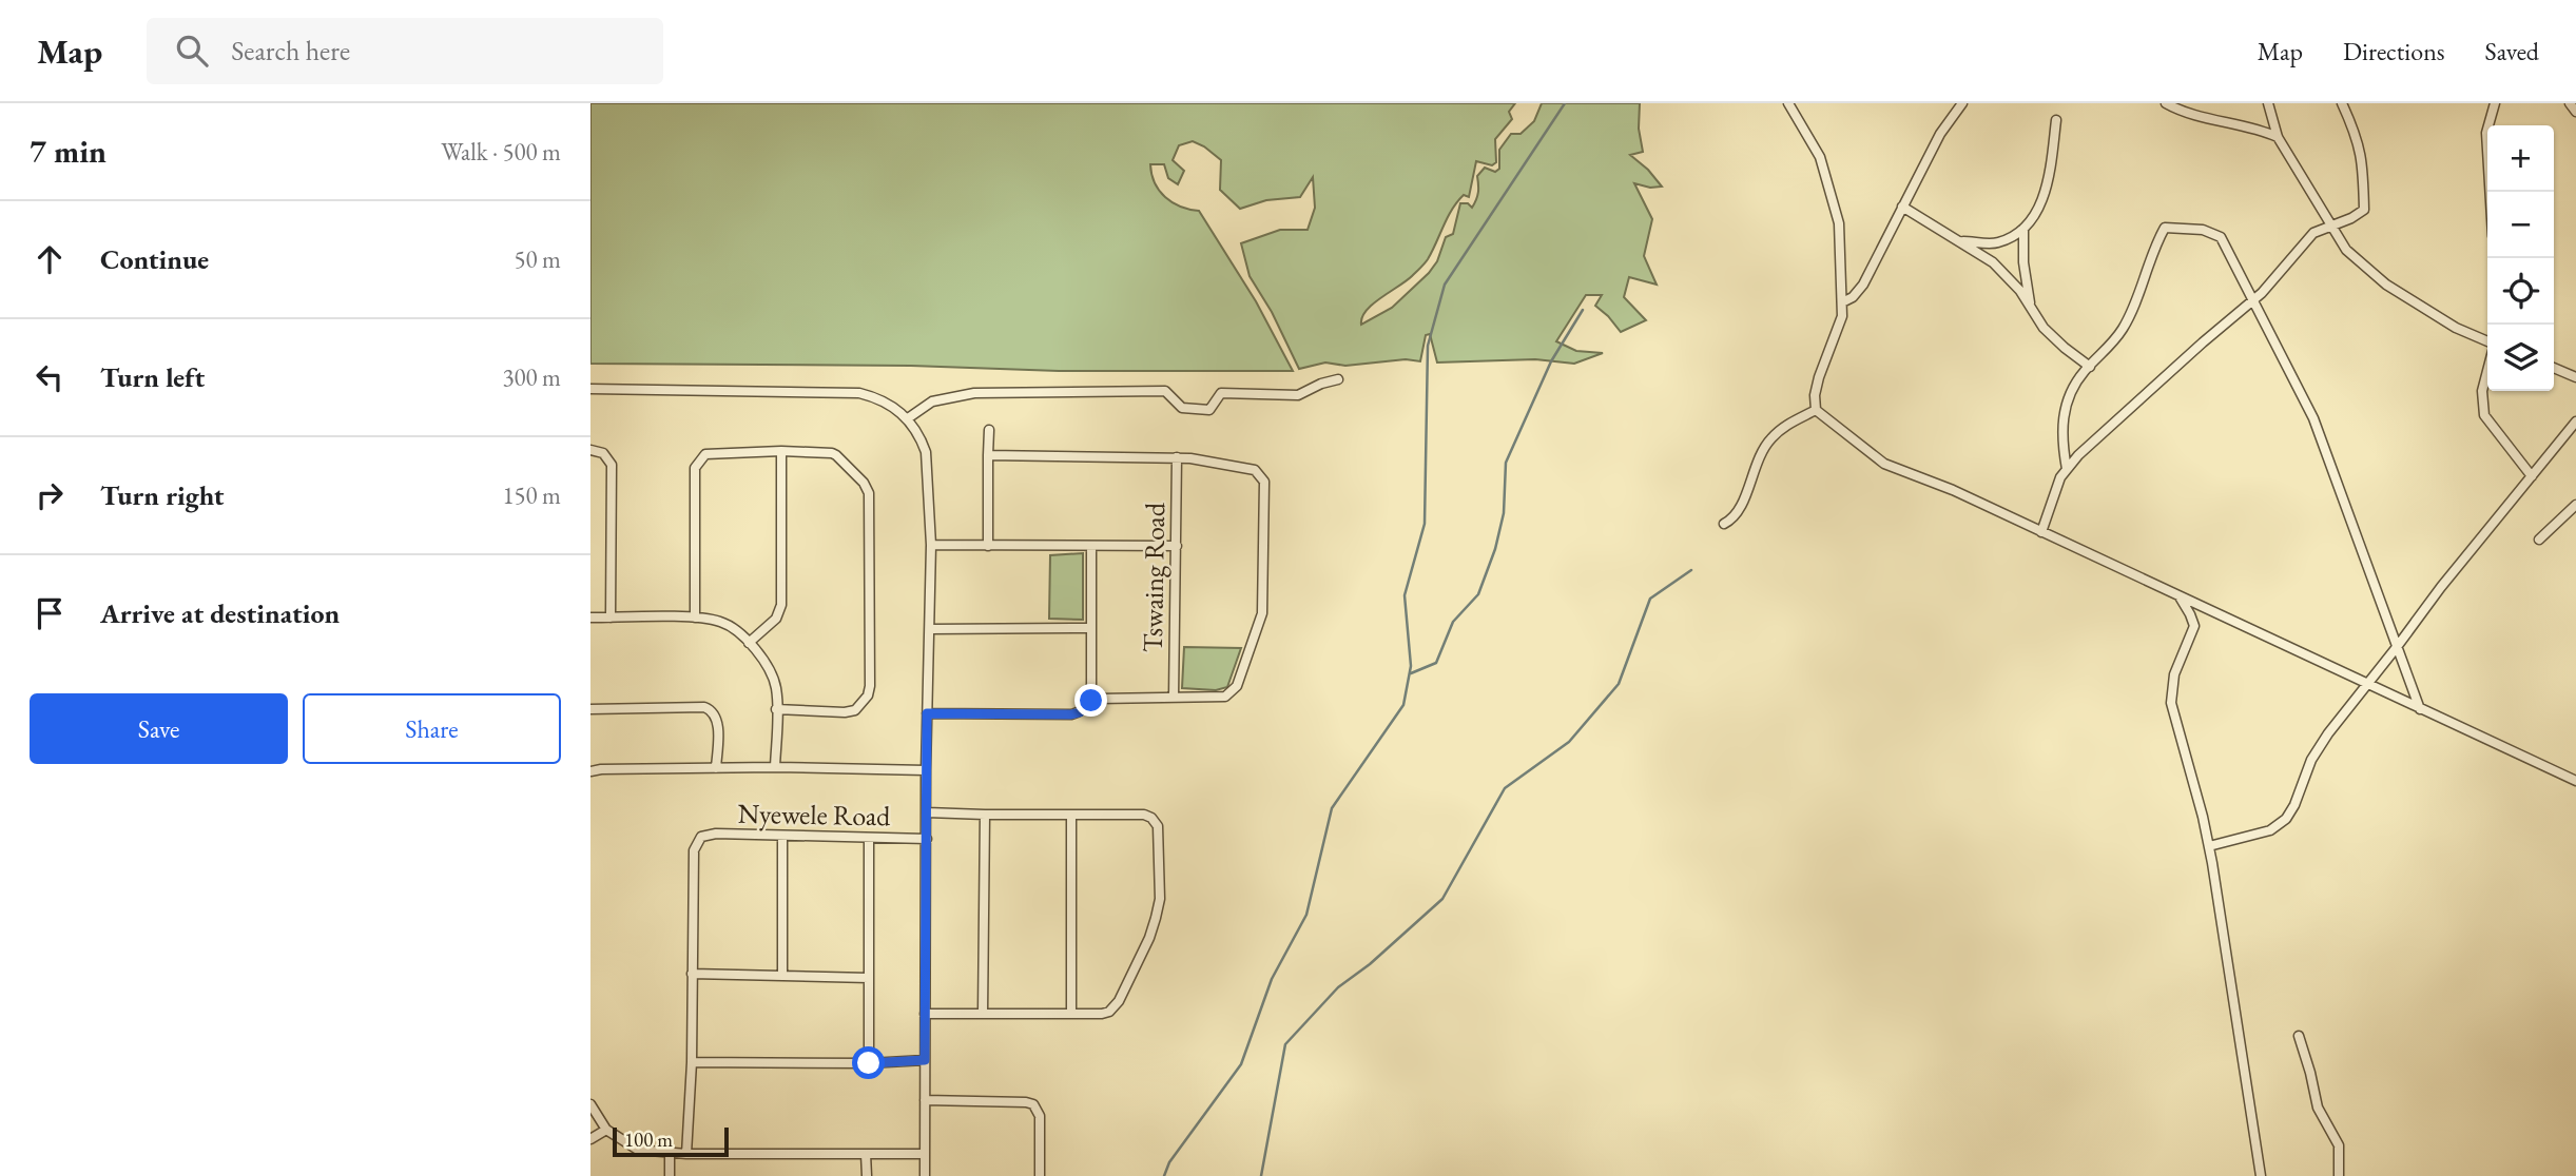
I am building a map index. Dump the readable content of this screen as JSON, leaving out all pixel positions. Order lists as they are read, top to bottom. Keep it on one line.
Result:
{"streets":{"street":["Tswaing Road","Nyewele Road"]},"scale_bar":"100 m","page":{"header":"Map","search":"Search here","nav":["Map","Directions","Saved"],"heading":["7 min","Walk · 500 m"],"map_buttons":["+","−"],"list":[["Continue","50 m"],["Turn left","300 m"],["Turn right","150 m"],"Arrive at destination"],"buttons":["Save","Share"],"scale":"100 m"}}
